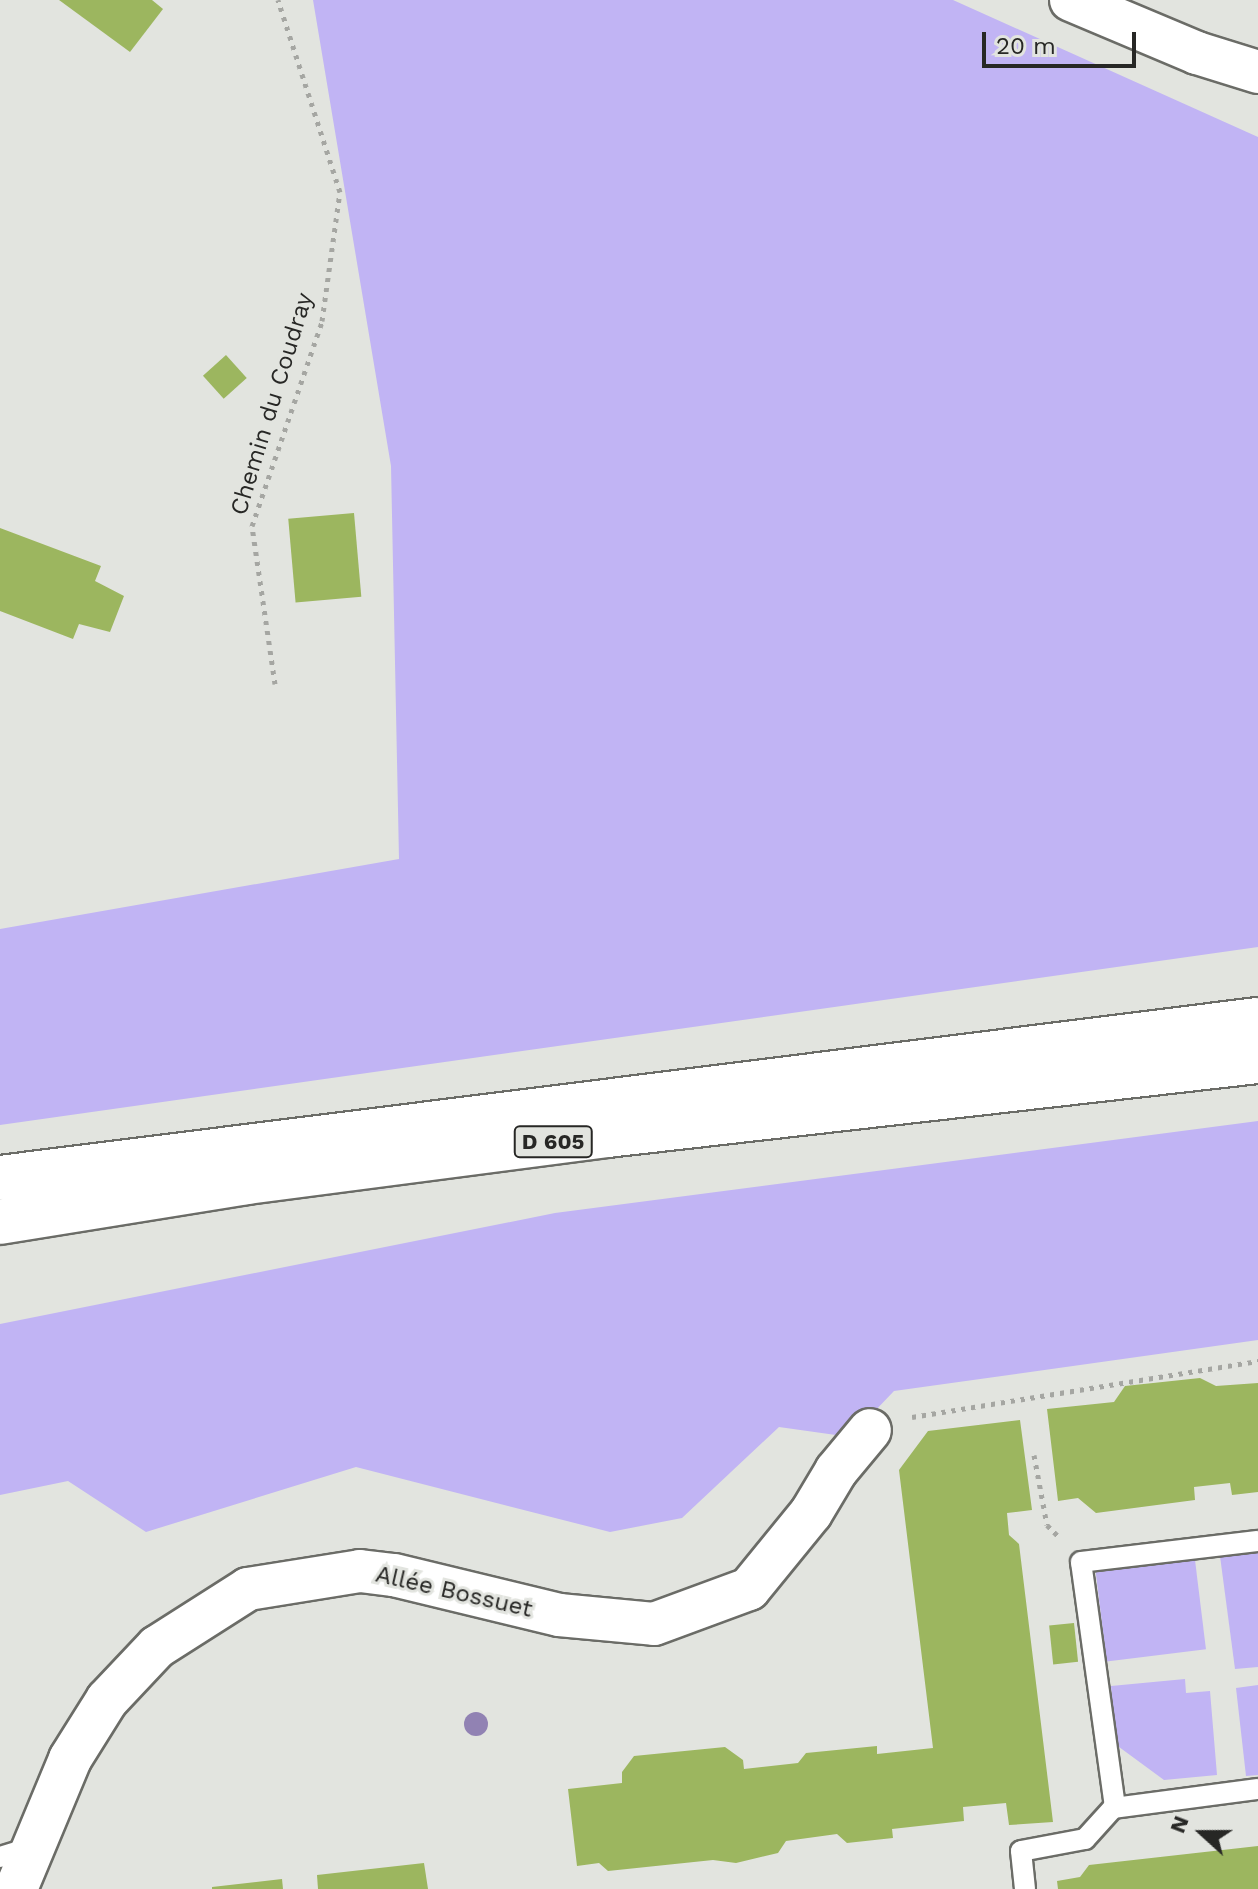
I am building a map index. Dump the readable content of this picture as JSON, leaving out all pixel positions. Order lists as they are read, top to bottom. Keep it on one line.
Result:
{"streets":{"main road":["D 605"],"street":["Allée Bossuet"],"path":["Chemin du Coudray"]},"scale_bar":"20 m","north":"left"}
